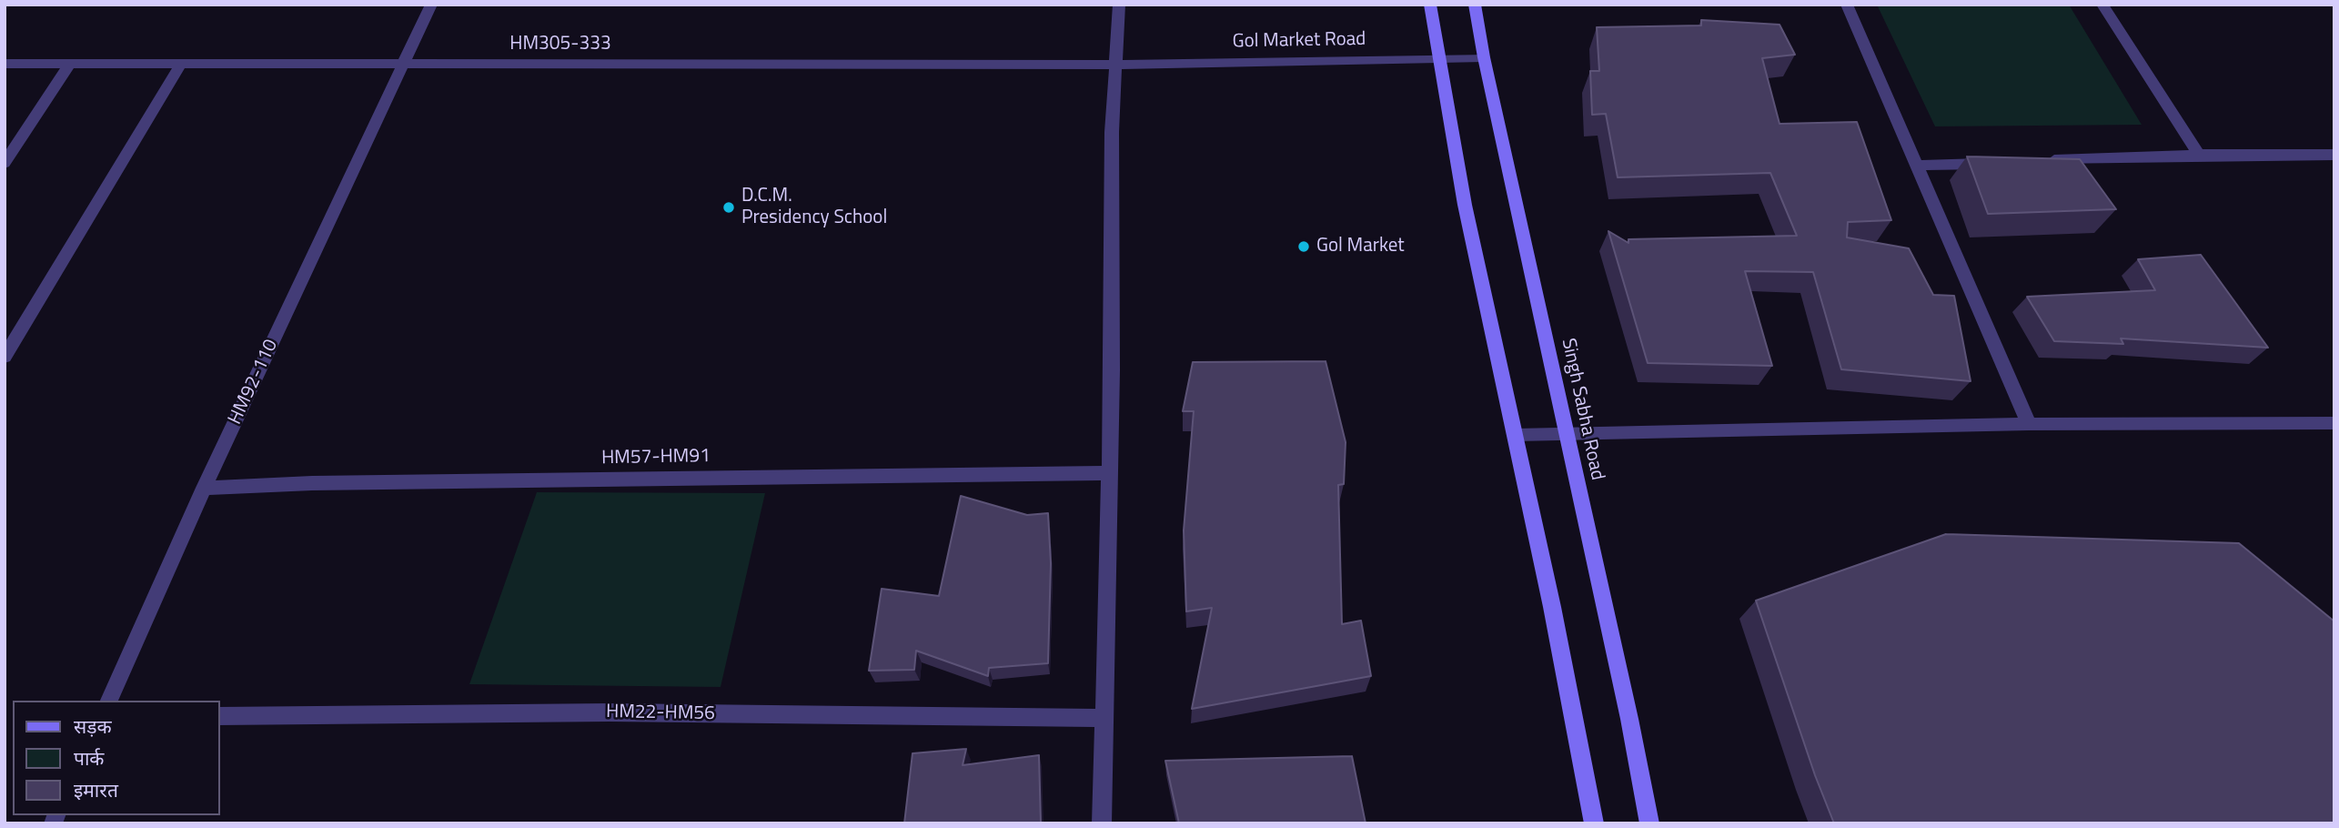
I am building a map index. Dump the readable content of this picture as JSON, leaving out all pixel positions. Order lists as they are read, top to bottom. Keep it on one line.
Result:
{"streets":{"street":["Gol Market Road","HM305-333","HM92-110","Singh Sabha Road","HM57-HM91","HM22-HM56"]},"crossings":[["Gol Market Road","HM305-333"],["Gol Market Road","Singh Sabha Road"],["HM305-333","HM92-110"],["HM92-110","HM57-HM91"]],"places":["D.C.M. Presidency School","Gol Market"],"legend":["सड़क","पार्क","इमारत"]}
